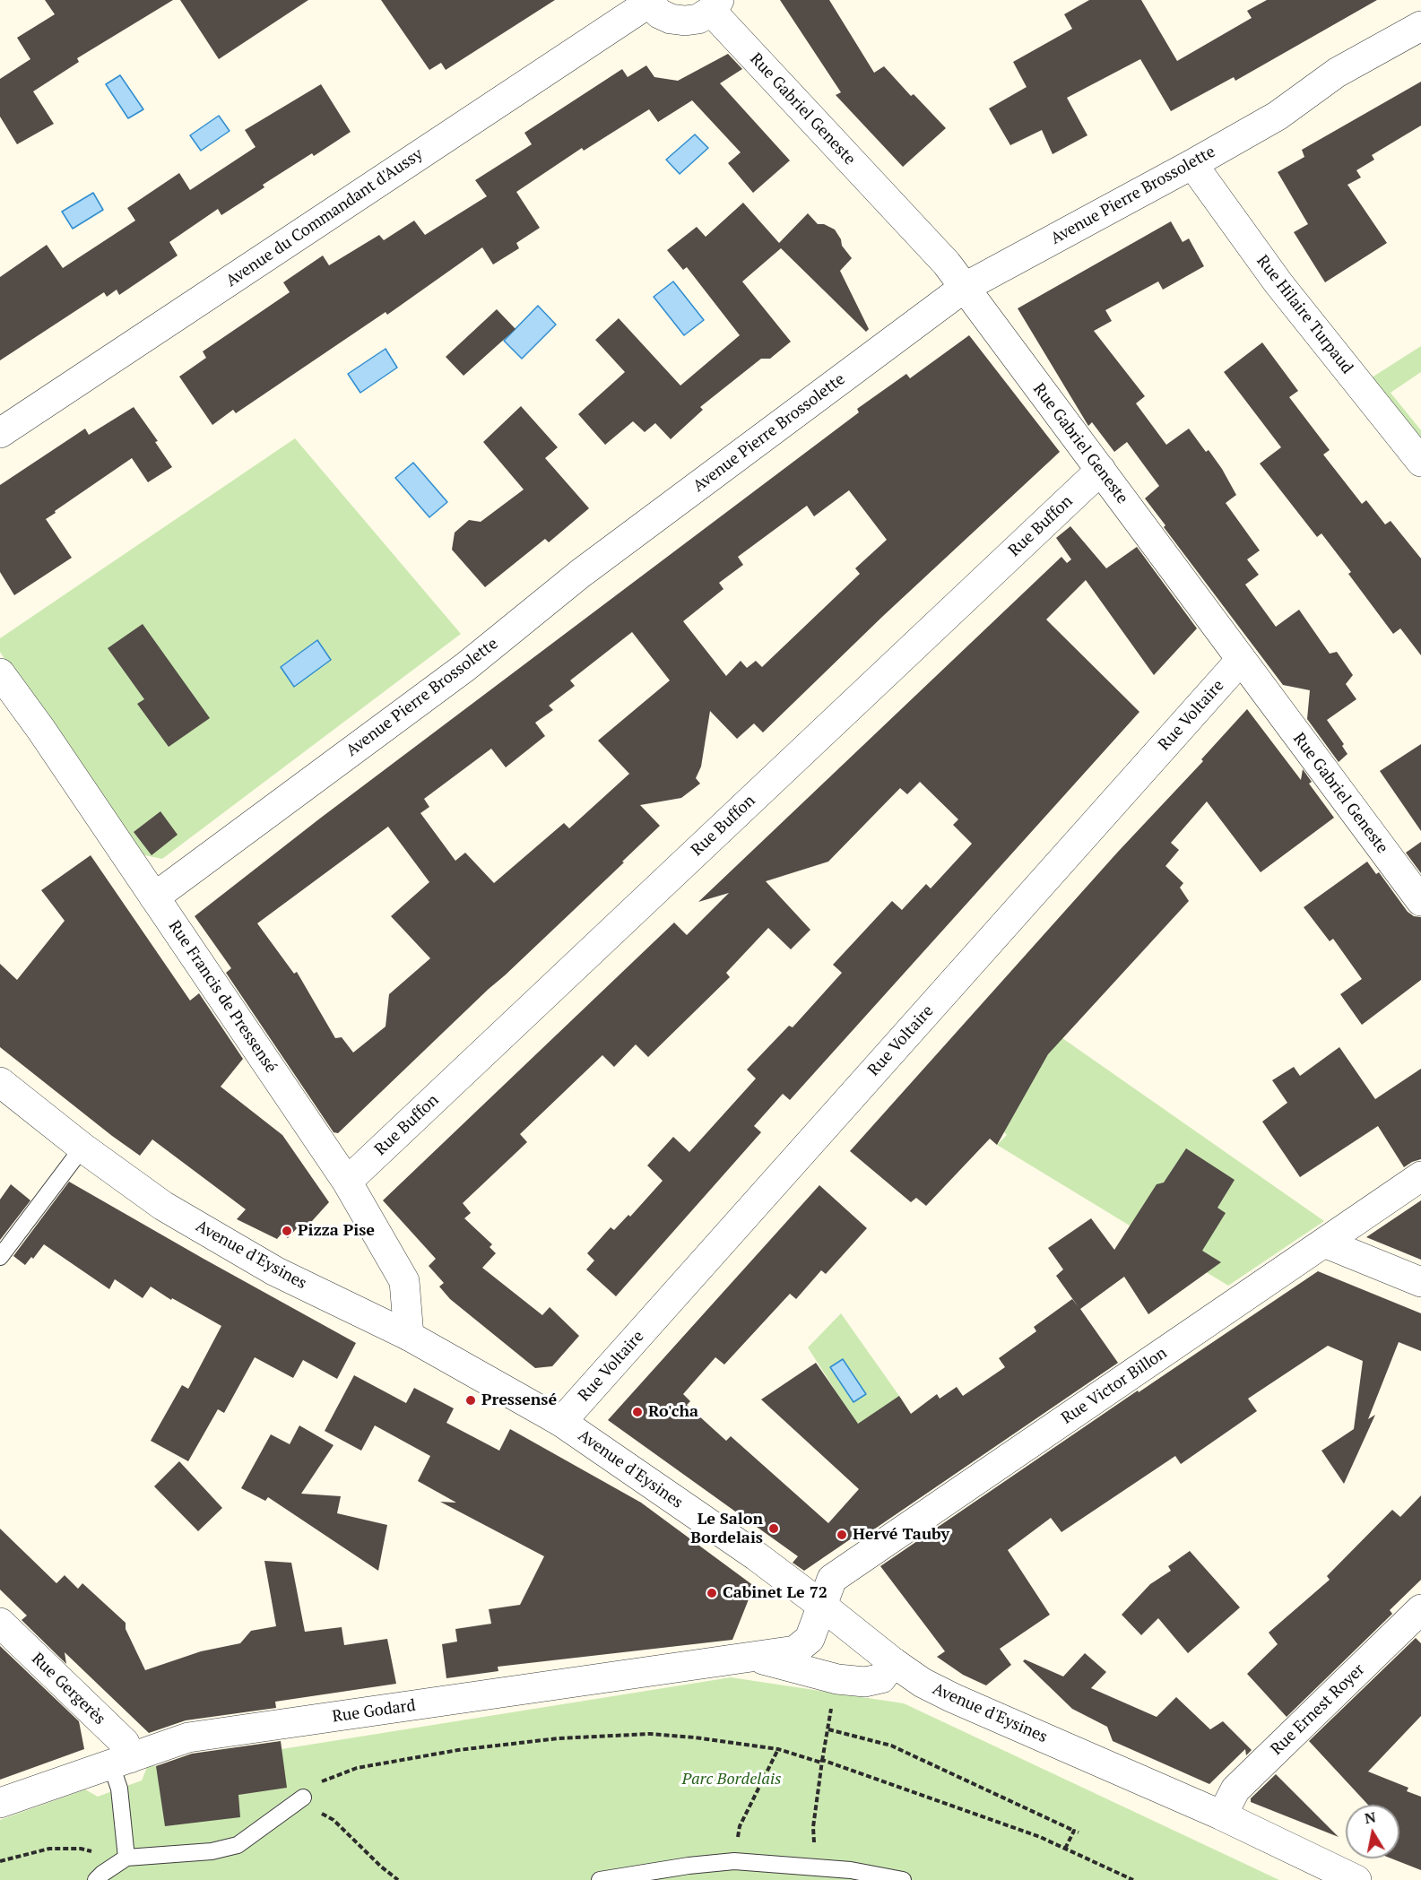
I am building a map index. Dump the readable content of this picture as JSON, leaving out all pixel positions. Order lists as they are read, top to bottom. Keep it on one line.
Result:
{"streets":{"street":["Rue Gabriel Geneste","Avenue Pierre Brossolette","Avenue du Commandant d'Aussy","Rue Hilaire Turpaud","Rue Buffon","Rue Voltaire","Rue Francis de Pressensé","Avenue d'Eysines","Rue Victor Billon","Rue Gergerès","Rue Ernest Royer","Rue Godard"]},"crossings":[["Rue Gabriel Geneste","Avenue Pierre Brossolette"],["Rue Gabriel Geneste","Rue Buffon"],["Rue Gabriel Geneste","Rue Voltaire"],["Avenue Pierre Brossolette","Rue Hilaire Turpaud"],["Avenue Pierre Brossolette","Rue Francis de Pressensé"],["Rue Buffon","Rue Francis de Pressensé"],["Rue Voltaire","Avenue d'Eysines"],["Rue Francis de Pressensé","Avenue d'Eysines"],["Avenue d'Eysines","Rue Victor Billon"],["Avenue d'Eysines","Rue Ernest Royer"],["Rue Victor Billon","Rue Godard"],["Rue Gergerès","Rue Godard"]],"parks":["Parc Bordelais"],"places":["Pizza Pise","Pressensé","Ro'cha","Le Salon Bordelais","Hervé Tauby","Cabinet Le 72"],"north":"top"}
